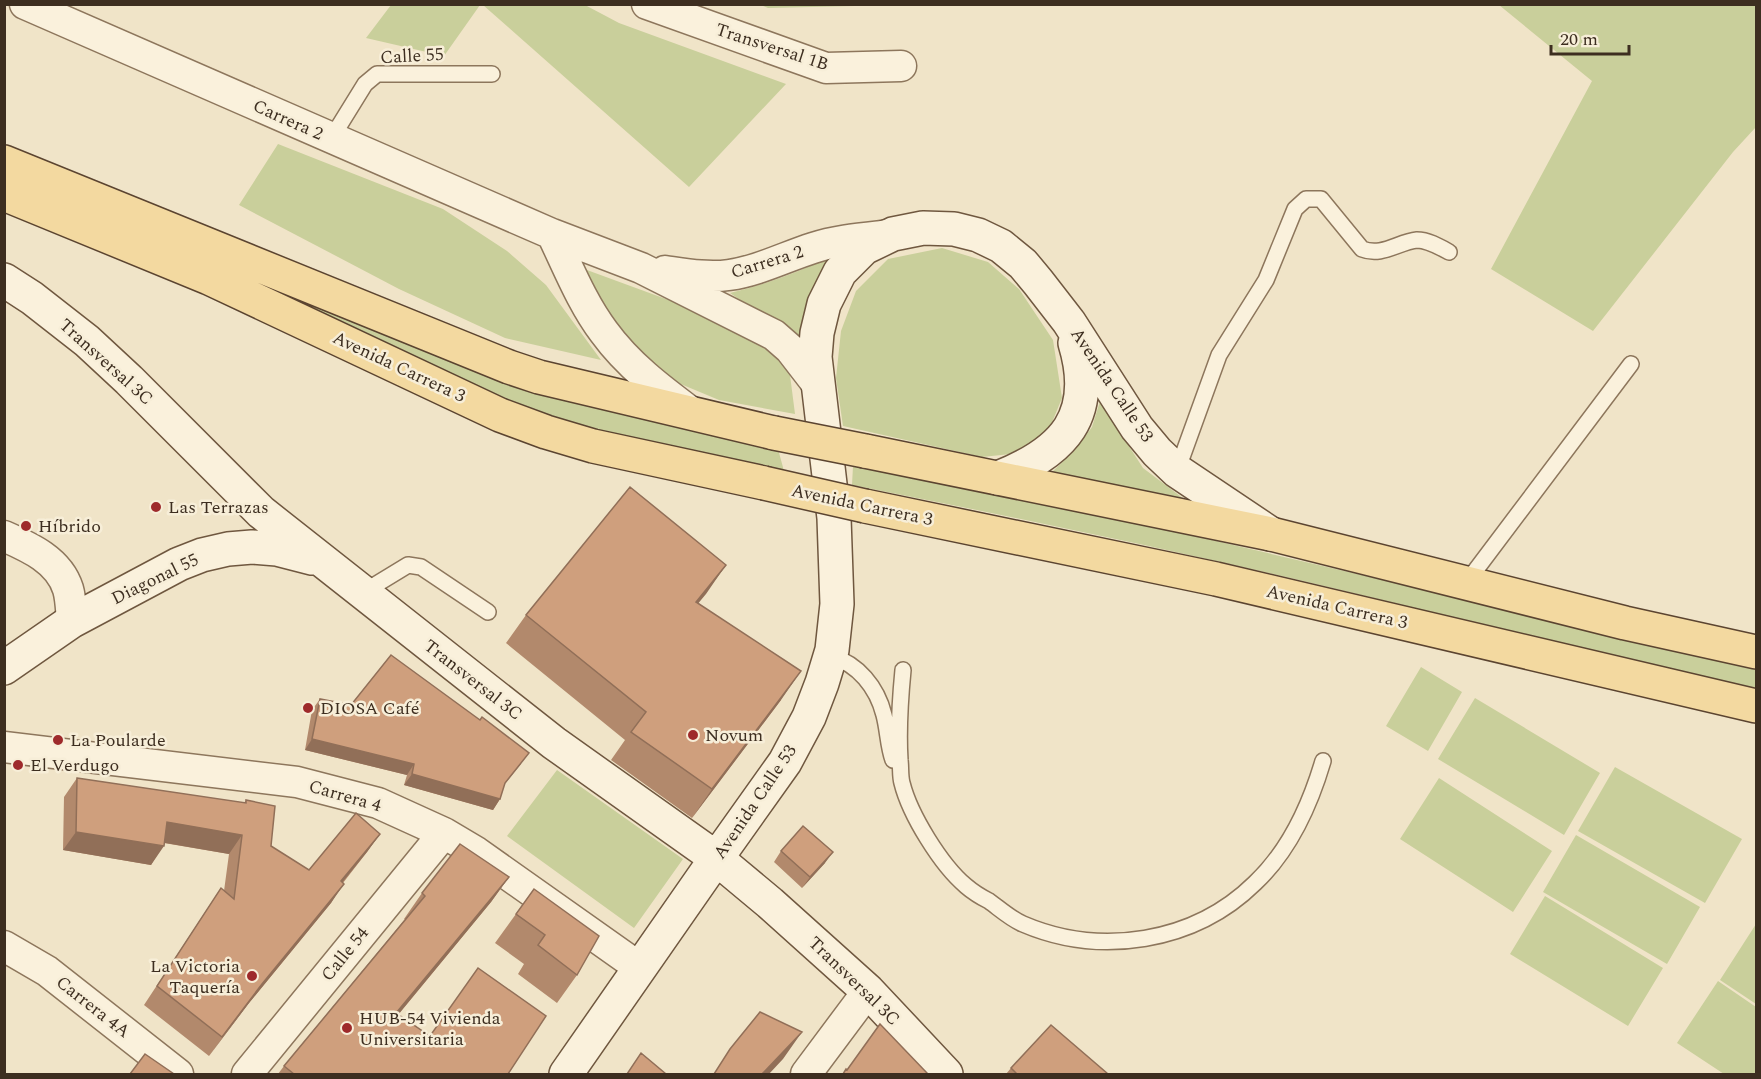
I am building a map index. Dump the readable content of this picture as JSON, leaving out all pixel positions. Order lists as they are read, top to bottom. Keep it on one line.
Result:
{"streets":{"main road":["Transversal 3C","Avenida Carrera 3","Avenida Calle 53","Diagonal 55"],"street":["Transversal 1B","Carrera 2","Carrera 4","Calle 54","Carrera 4A"],"lane":["Calle 55"]},"crossings":[["Calle 55","Carrera 2"],["Carrera 2","Avenida Calle 53"],["Transversal 3C","Avenida Calle 53"],["Transversal 3C","Diagonal 55"],["Avenida Carrera 3","Avenida Calle 53"],["Avenida Calle 53","Carrera 4"],["Carrera 4","Calle 54"]],"places":["Las Terrazas","Híbrido","DIOSA Café","Novum","La Poularde","El Verdugo","La Victoria Taquería","HUB-54 Vivienda Universitaria"],"scale_bar":"20 m"}
